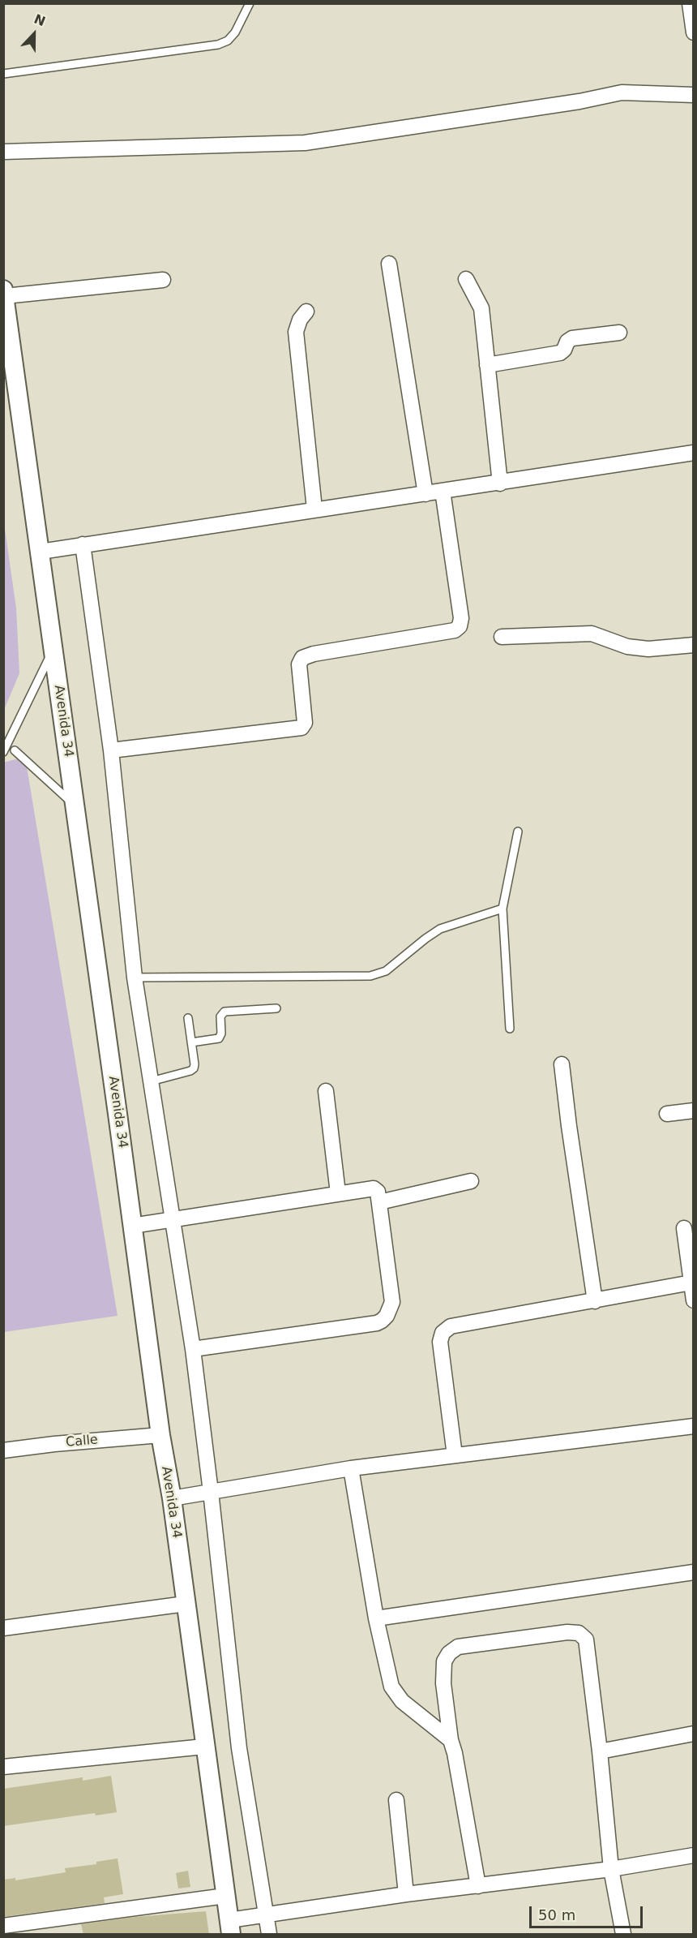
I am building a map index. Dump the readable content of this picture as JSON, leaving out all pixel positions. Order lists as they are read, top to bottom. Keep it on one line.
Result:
{"streets":{"street":["Avenida 34","Calle"]},"crossings":[["Avenida 34","Calle"]],"scale_bar":"50 m","north":"top"}
